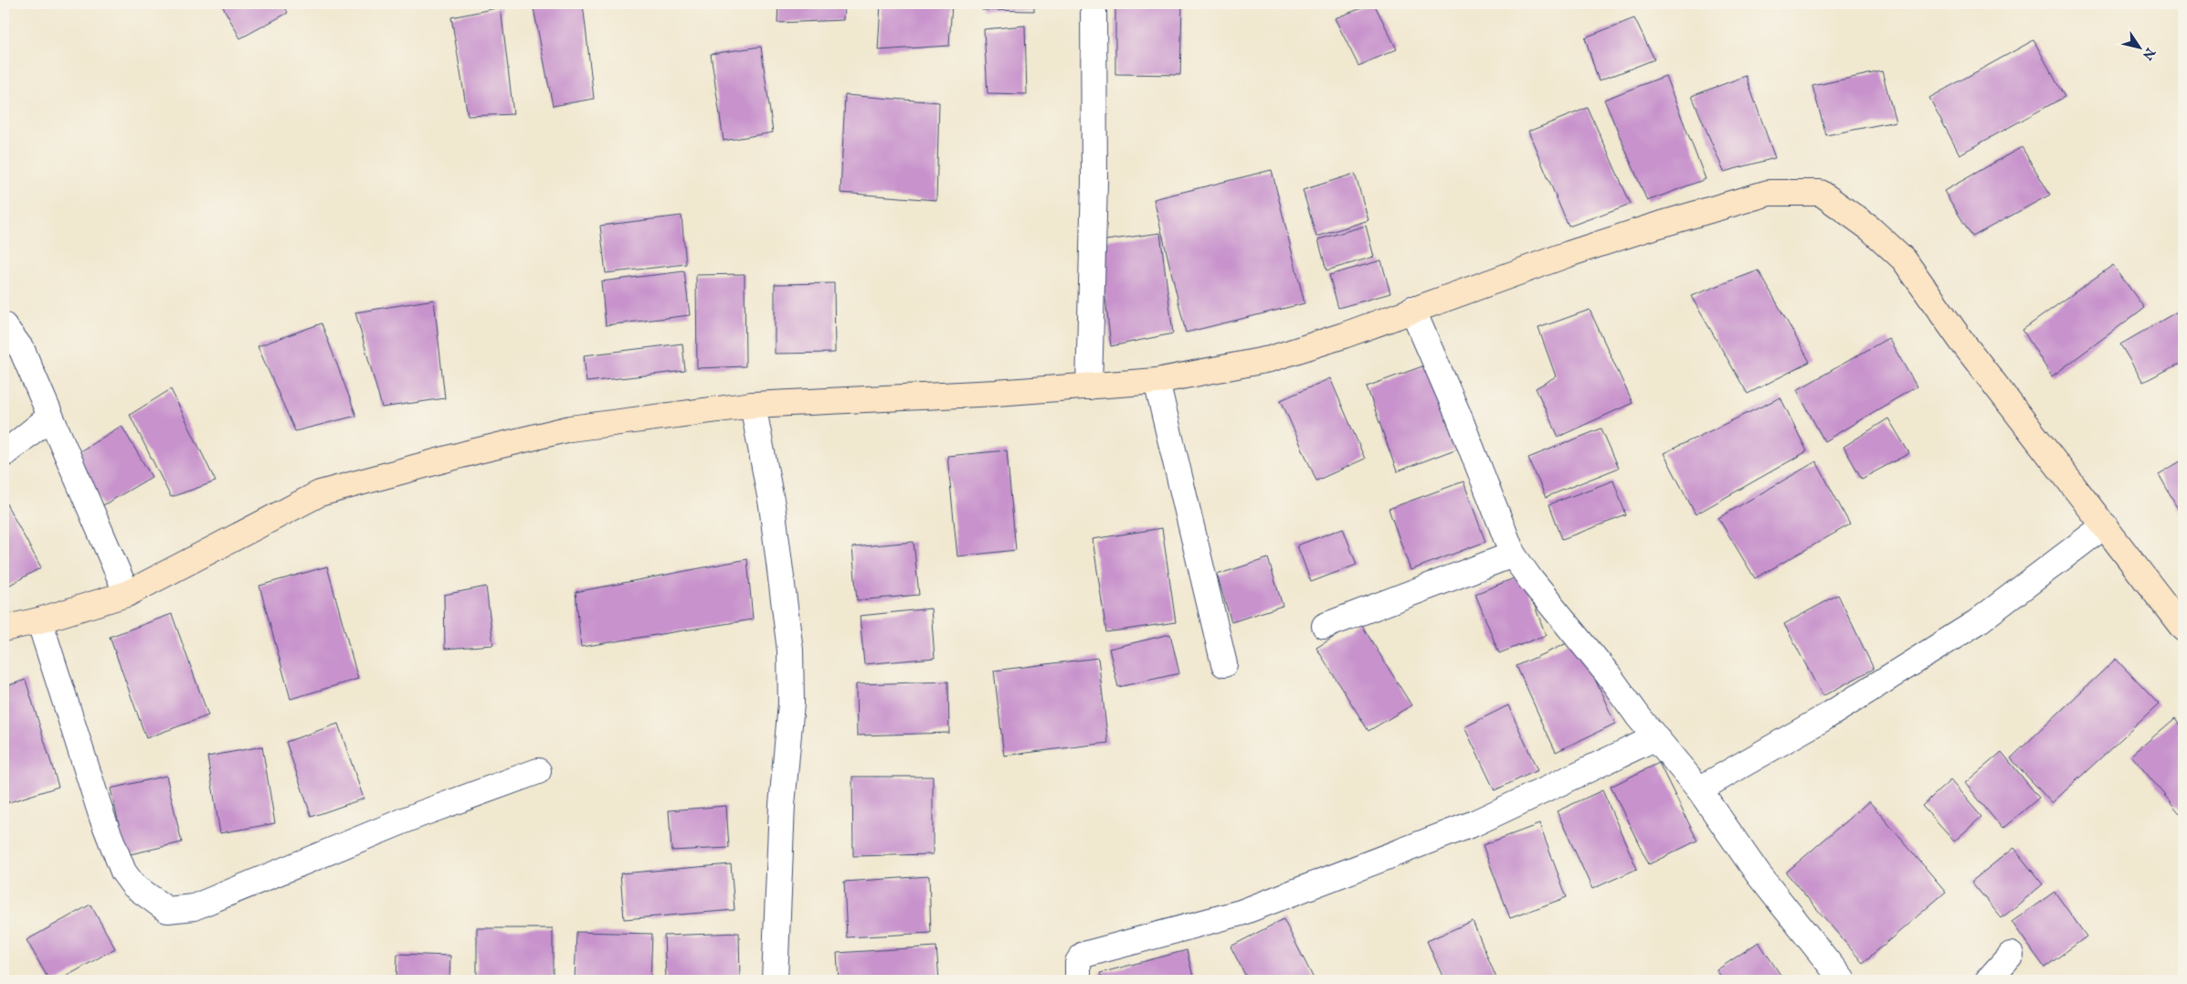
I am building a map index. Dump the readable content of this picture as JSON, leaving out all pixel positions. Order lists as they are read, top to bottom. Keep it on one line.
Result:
{"north":"bottom right"}
